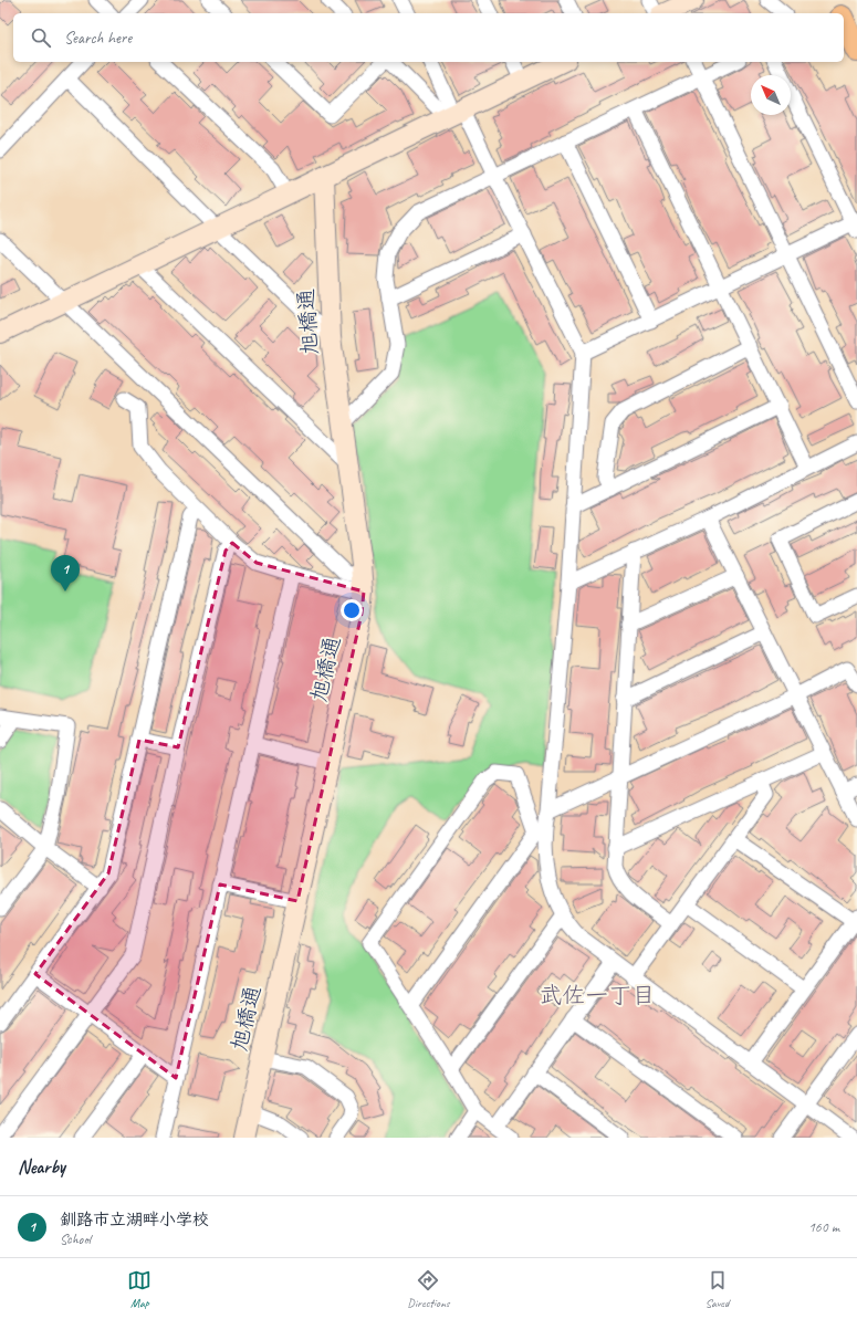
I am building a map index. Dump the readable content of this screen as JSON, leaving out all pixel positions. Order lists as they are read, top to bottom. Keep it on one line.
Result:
{"streets":{"street":["旭橋通"]},"districts":["武佐一丁目"],"north":"top left","page":{"search":"Search here","pins":"1","heading":"Nearby","list":[{"mark":"1","name":"釧路市立湖畔小学校","note":"School","value":"160 m"}],"nav":["Map","Directions","Saved"]}}
